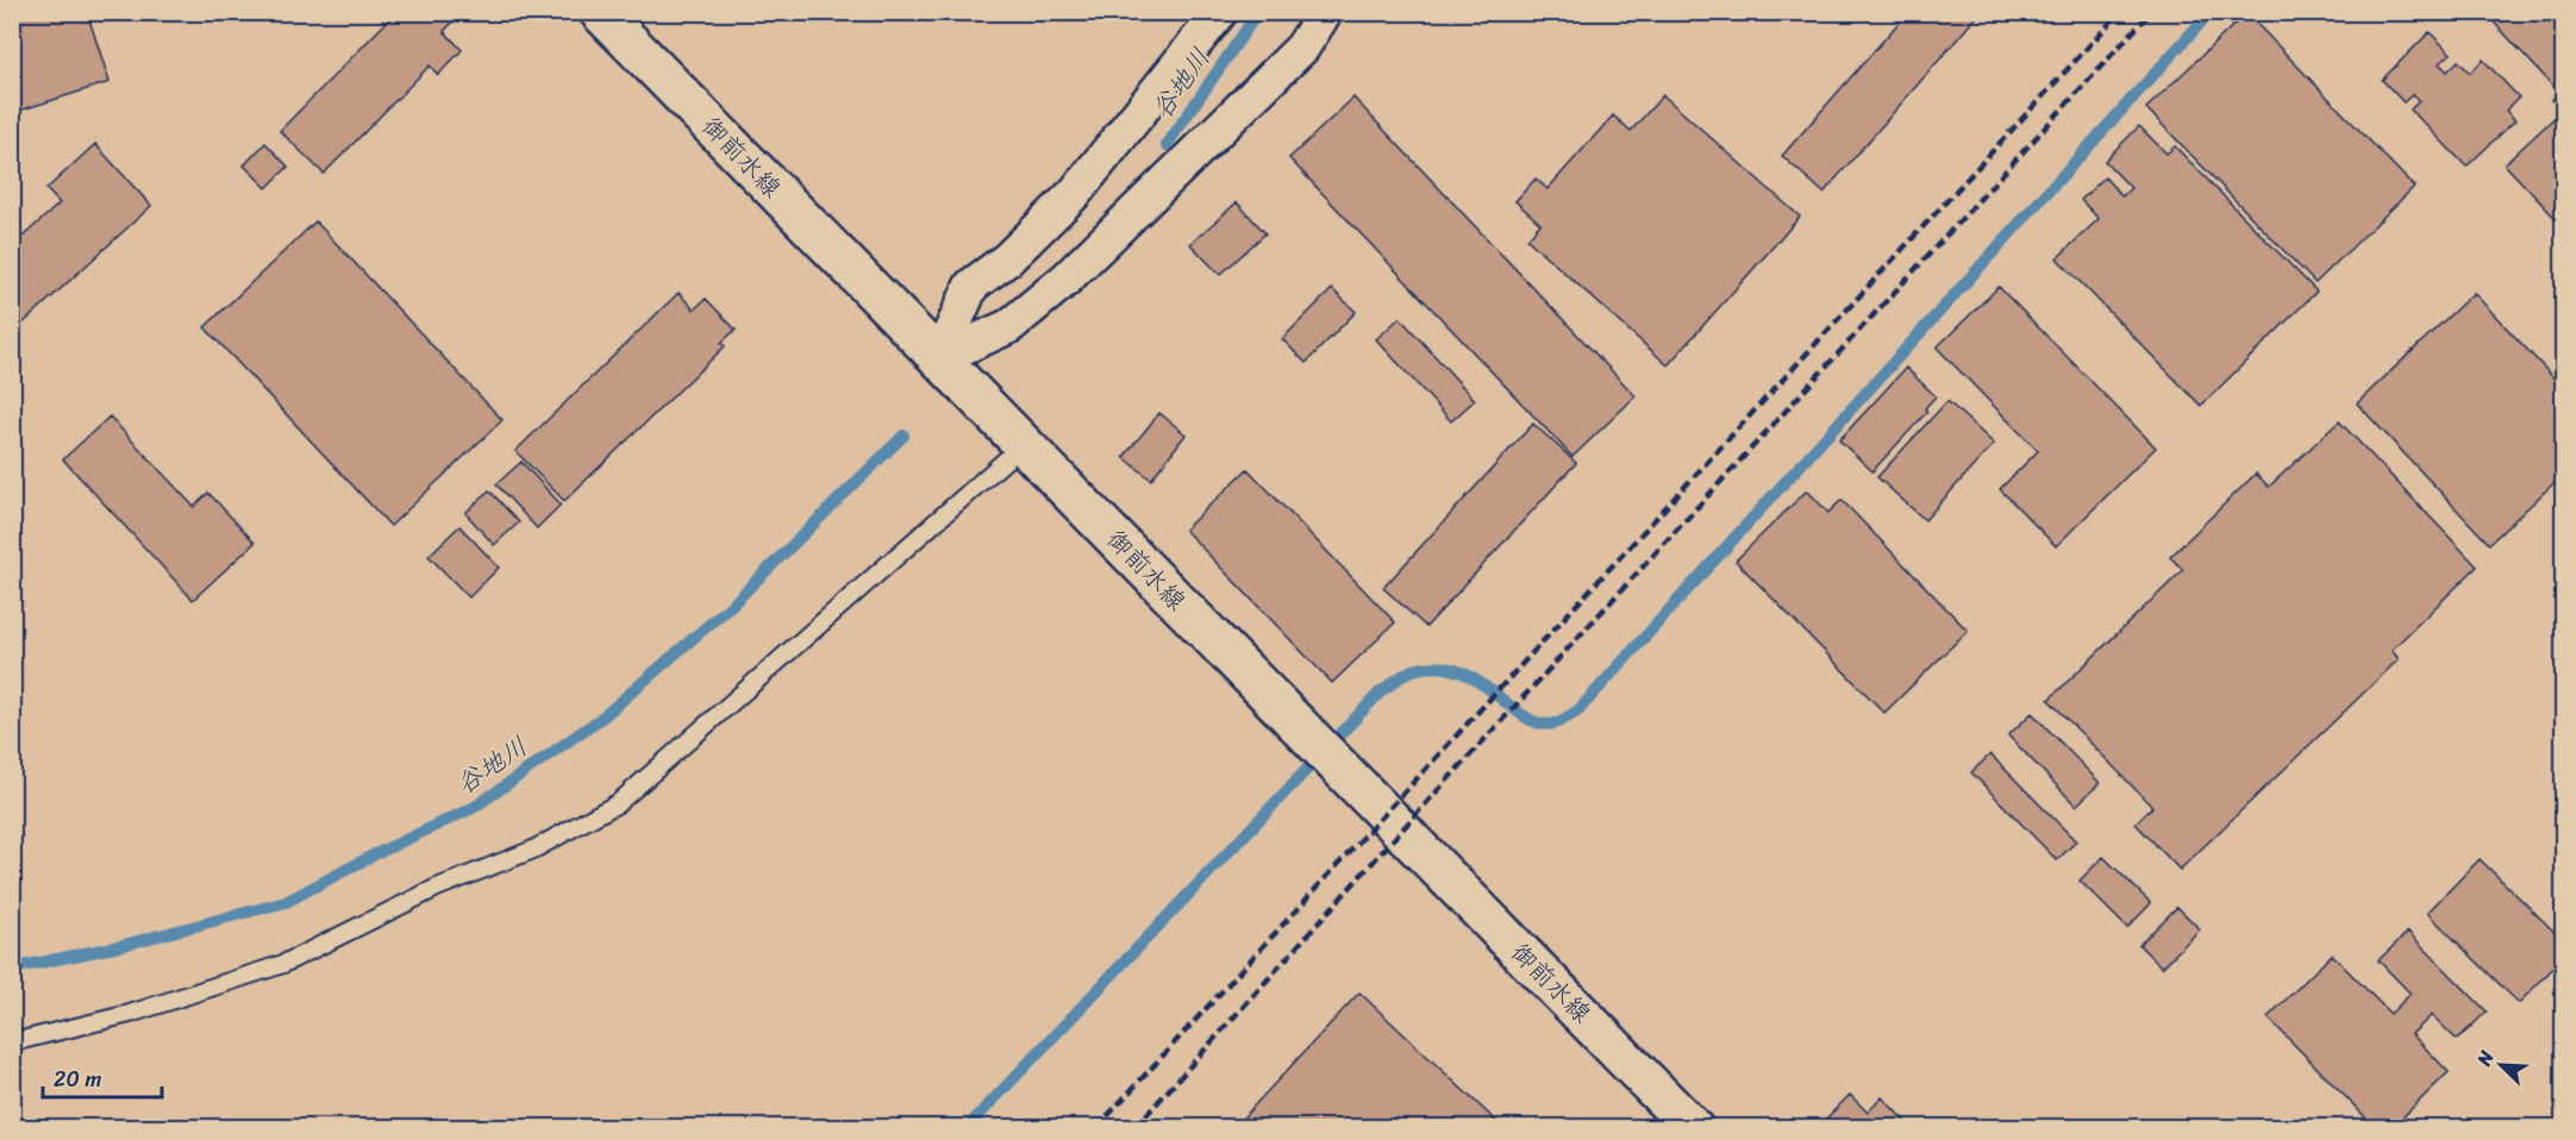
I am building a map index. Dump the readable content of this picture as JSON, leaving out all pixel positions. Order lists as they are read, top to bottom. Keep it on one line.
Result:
{"streets":{"street":["御前水線"]},"water":["谷地川"],"scale_bar":"20 m","north":"top left"}
